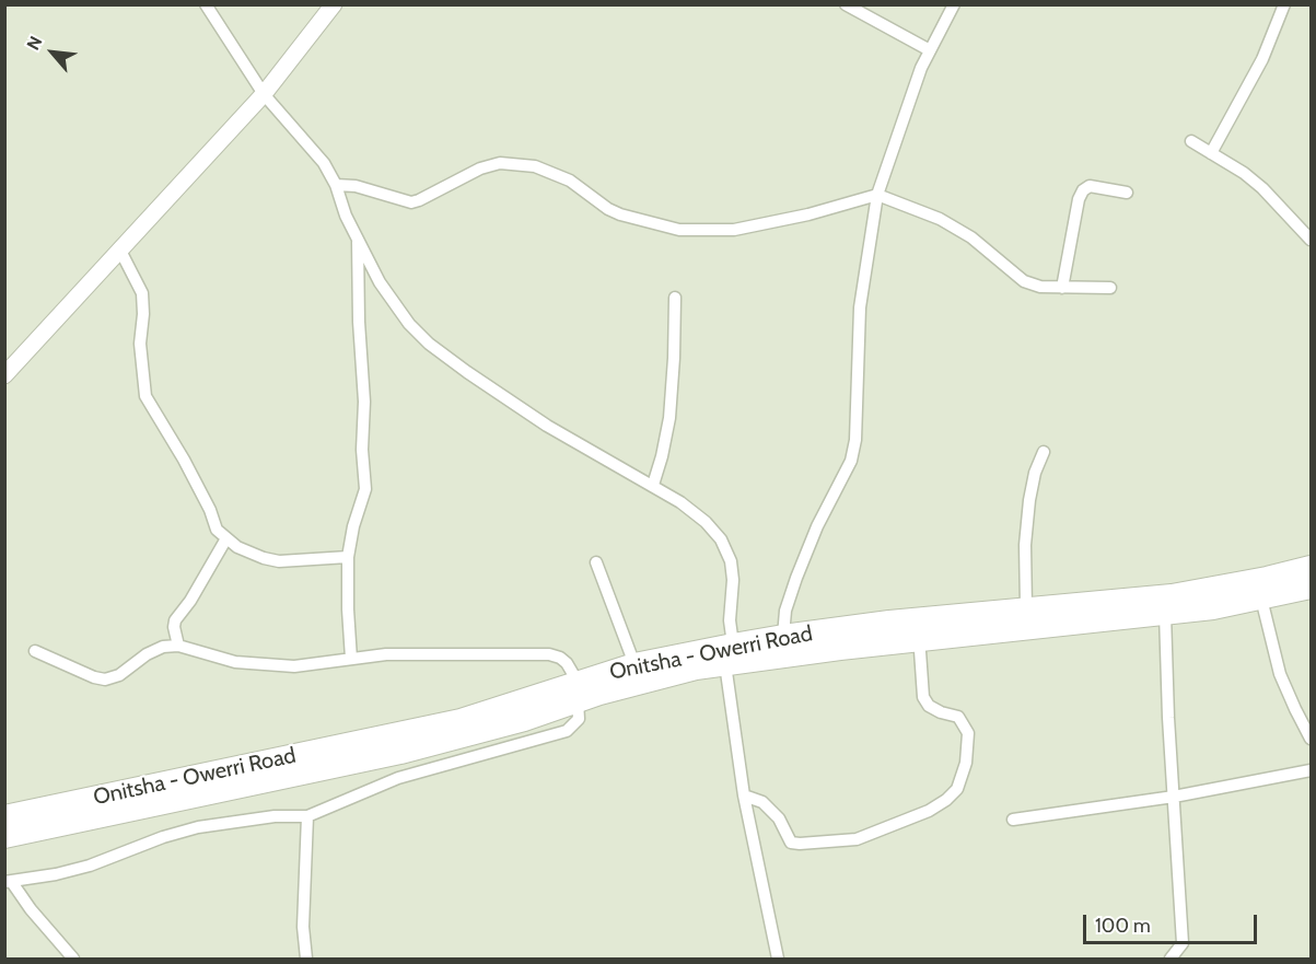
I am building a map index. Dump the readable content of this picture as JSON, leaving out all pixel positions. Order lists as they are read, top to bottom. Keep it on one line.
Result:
{"streets":{"highway":["Onitsha - Owerri Road"]},"scale_bar":"100 m","north":"top left"}
